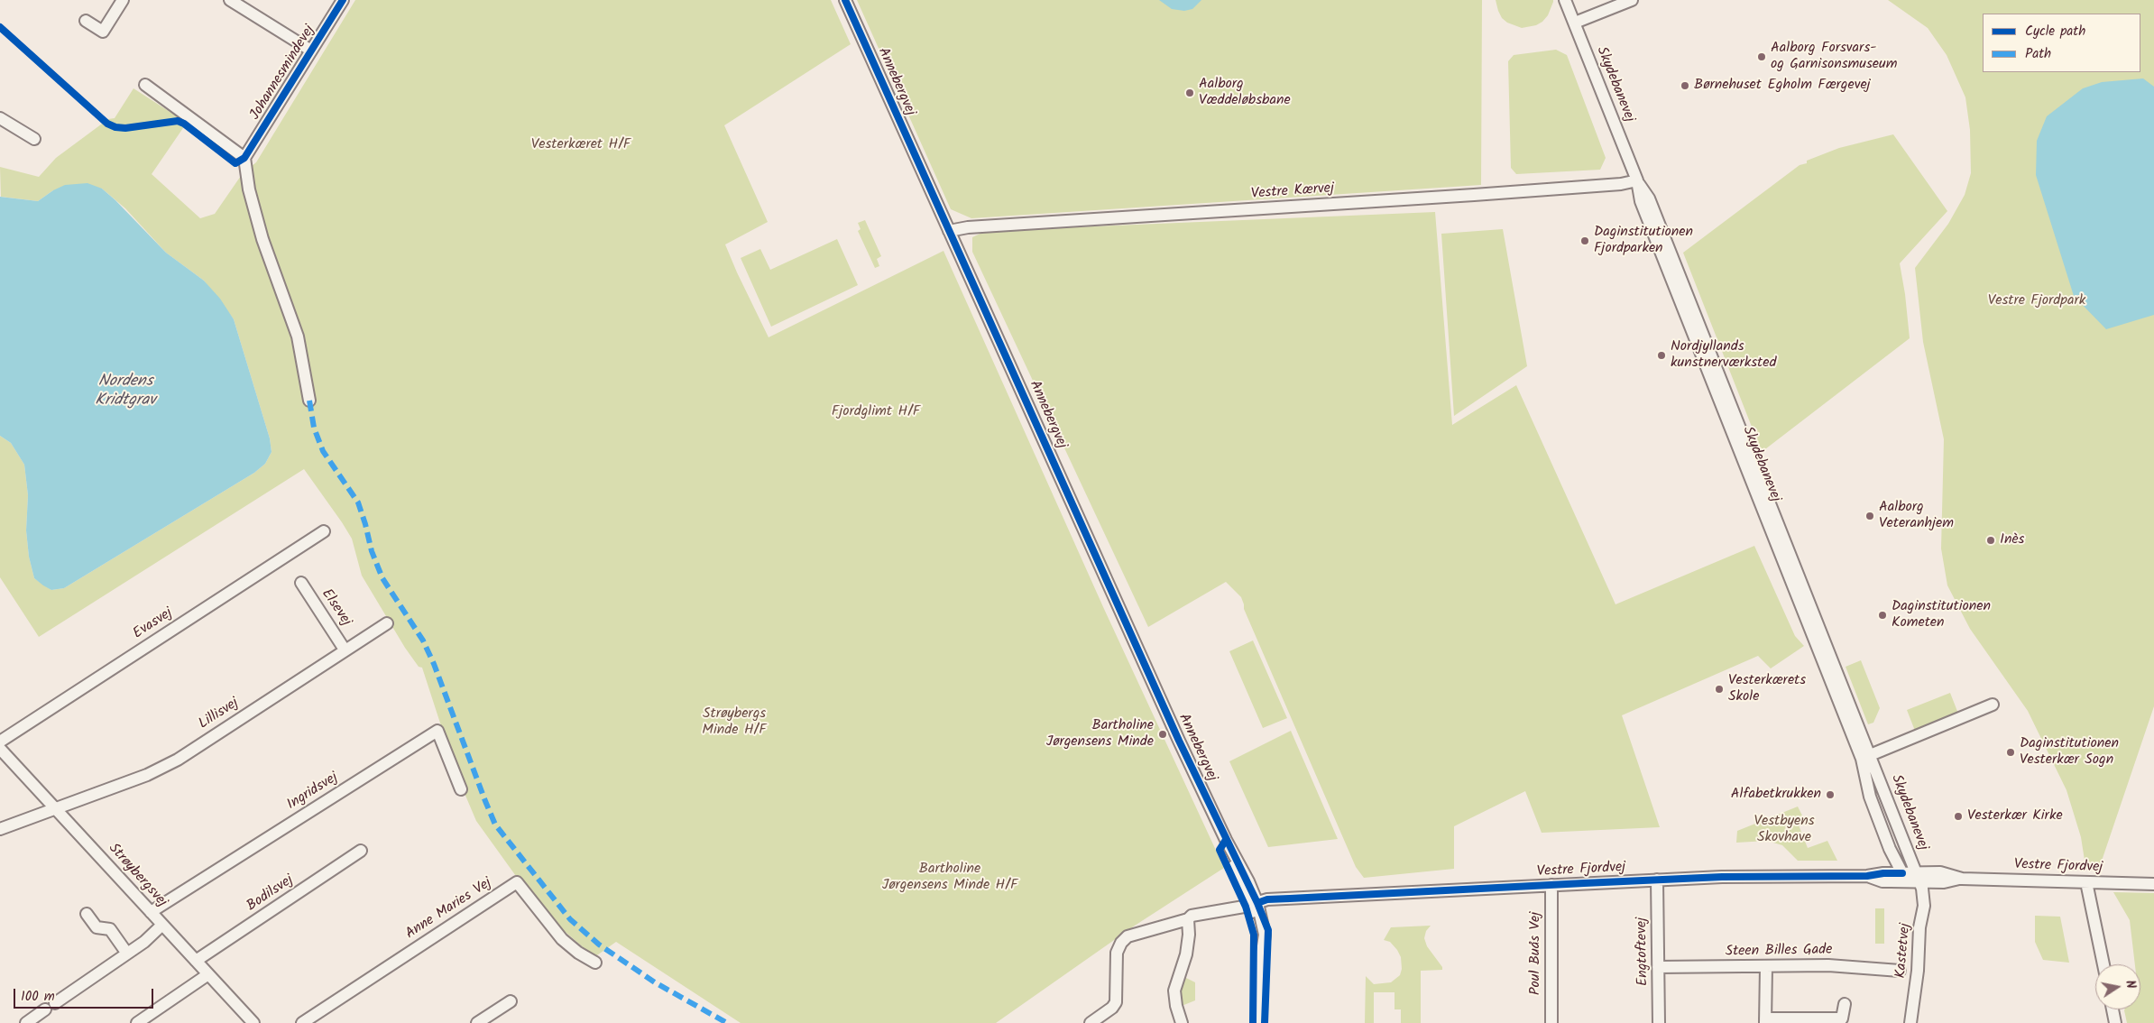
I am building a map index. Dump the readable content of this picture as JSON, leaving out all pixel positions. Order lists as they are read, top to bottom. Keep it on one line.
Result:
{"streets":{"street":["Johannesmindevej","Annebergvej","Skydebanevej","Vestre Kærvej","Elsevej","Evasvej","Lillisvej","Ingridsvej","Vestre Fjordvej","Strøybergsvej","Bodilsvej","Anne Maries Vej","Kastetvej","Engtoftevej","Steen Billes Gade","Poul Buås Vej"]},"crossings":[["Annebergvej","Vestre Kærvej"],["Annebergvej","Vestre Fjordvej"],["Skydebanevej","Vestre Kærvej"],["Skydebanevej","Vestre Fjordvej"],["Skydebanevej","Kastetvej"],["Elsevej","Lillisvej"],["Lillisvej","Strøybergsvej"],["Ingridsvej","Strøybergsvej"],["Vestre Fjordvej","Kastetvej"],["Vestre Fjordvej","Engtoftevej"],["Vestre Fjordvej","Poul Buås Vej"],["Strøybergsvej","Bodilsvej"],["Engtoftevej","Steen Billes Gade"]],"water":["Nordens Kridtgrav"],"parks":["Vesterkæret H/F","Vestre Fjordpark","Fjordglimt H/F","Strøybergs Minde H/F","Vestbyens Skovhave","Bartholine Jørgensens Minde H/F"],"places":["Aalborg Forsvars- og Garnisonsmuseum","Børnehuset Egholm Færgevej","Aalborg Væddeløbsbane","Daginstitutionen Fjordparken","Nordjyllands kunstnerværksted","Aalborg Veteranhjem","Inès","Daginstitutionen Kometen","Vesterkærets Skole","Bartholine Jørgensens Minde","Daginstitutionen Vesterkær Sogn","Alfabetkrukken","Vesterkær Kirke"],"legend":["Cycle path","Path"],"scale_bar":"100 m","north":"right"}
